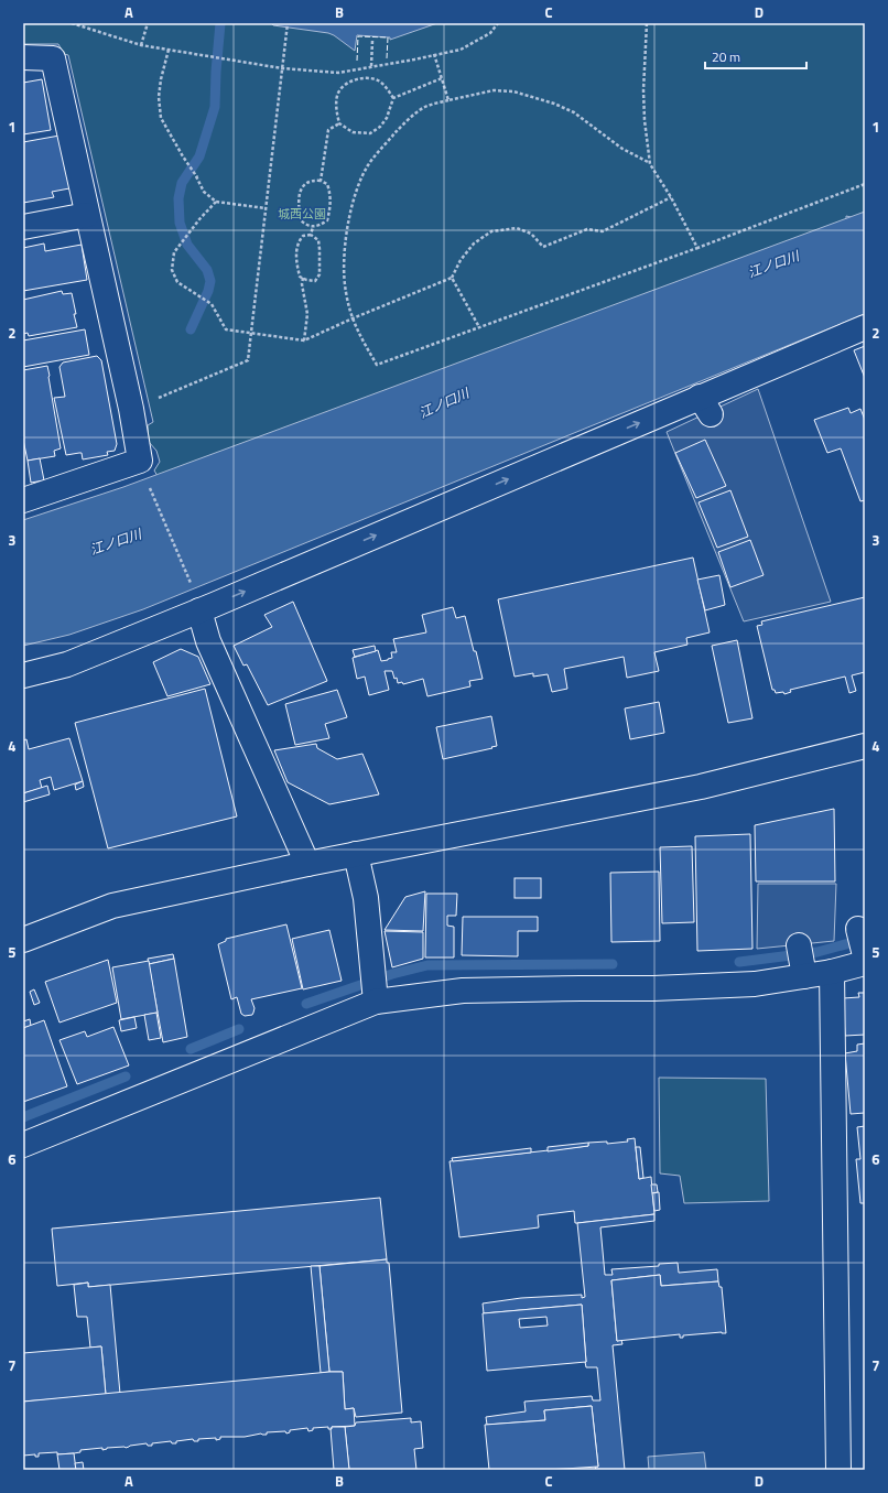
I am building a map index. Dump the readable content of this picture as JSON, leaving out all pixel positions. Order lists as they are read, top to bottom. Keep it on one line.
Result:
{"water":["江ノ口川"],"parks":["城西公園"],"scale_bar":"20 m","grid":{"columns":["A","B","C","D"],"rows":["1","2","3","4","5","6","7"]}}
